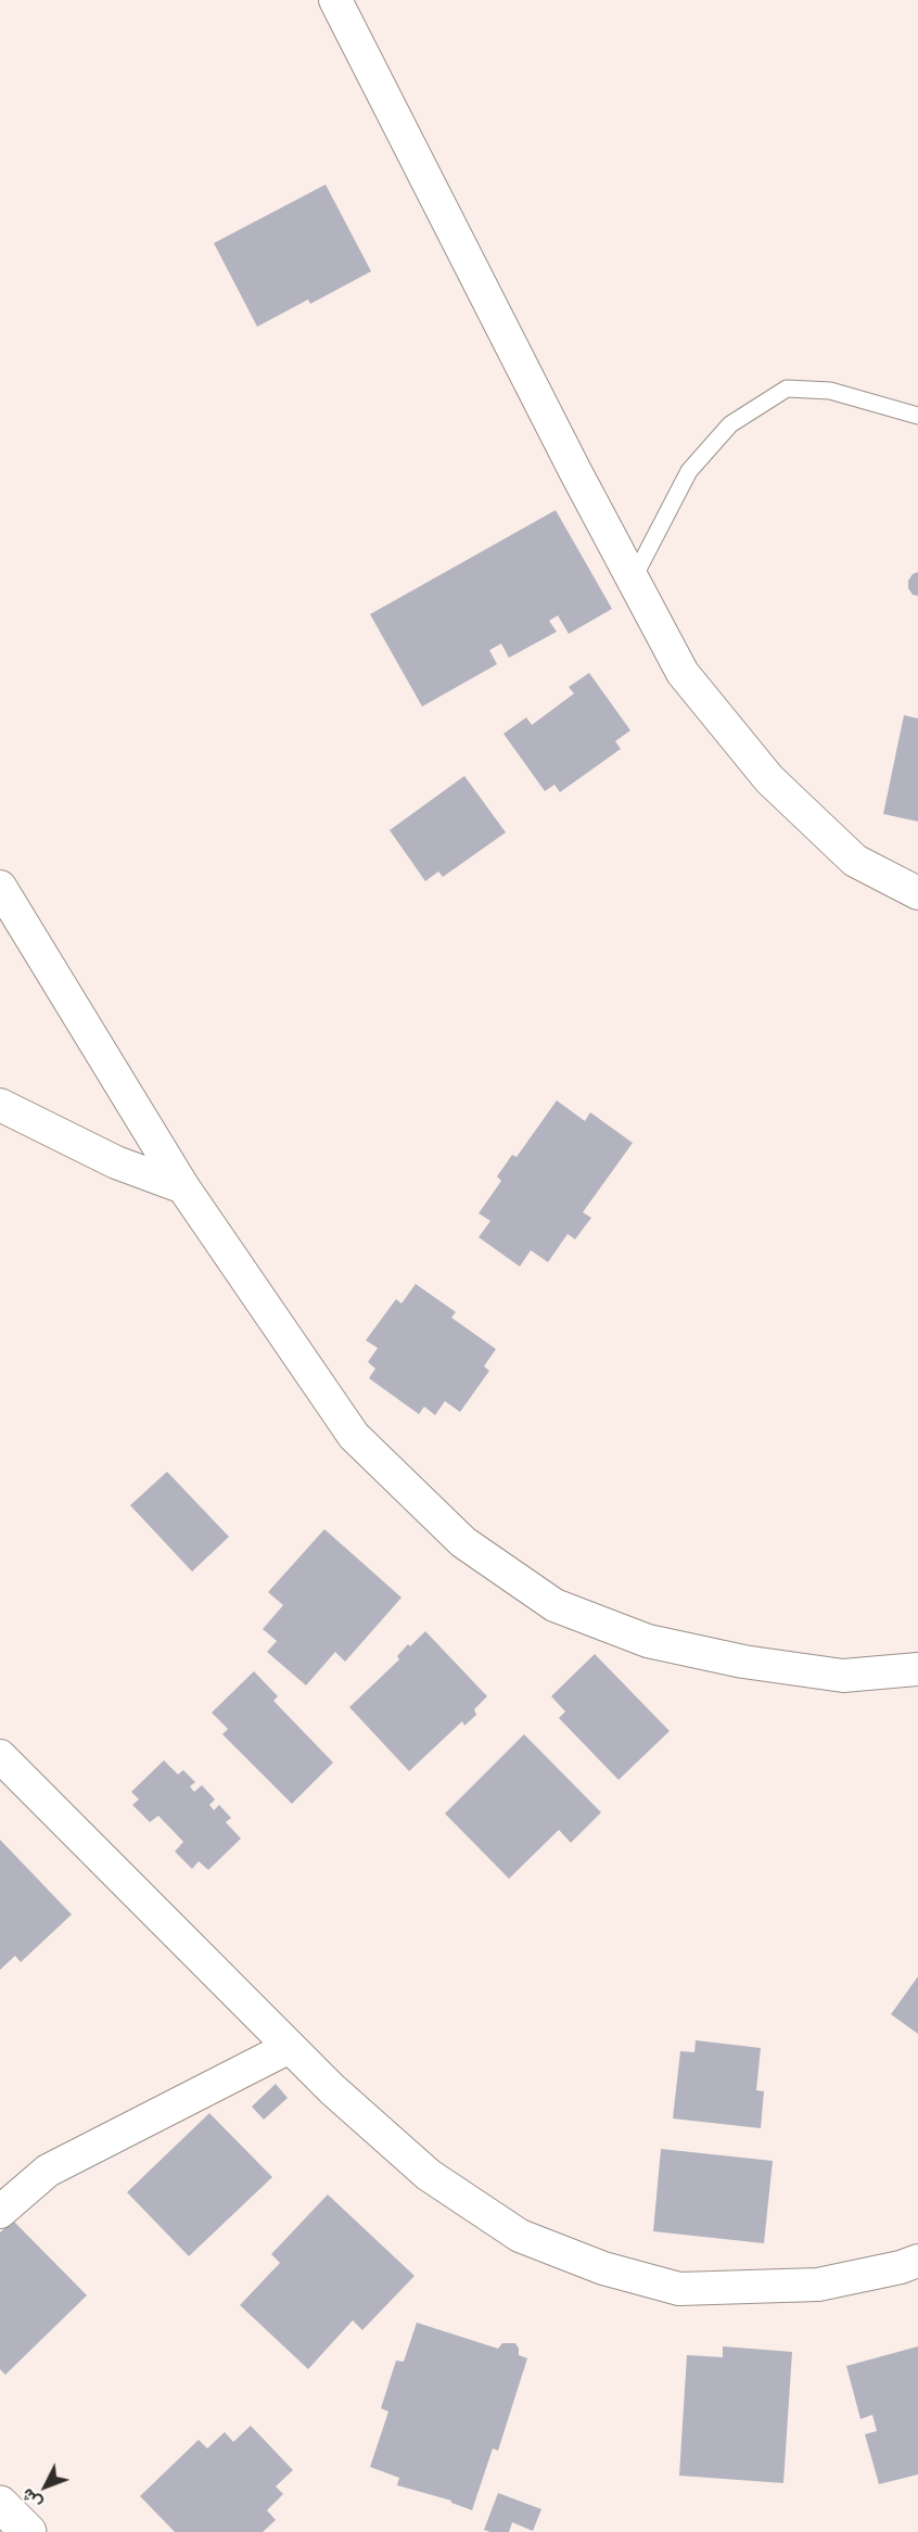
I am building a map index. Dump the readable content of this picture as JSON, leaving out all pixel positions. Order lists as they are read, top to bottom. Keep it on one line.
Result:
{"north":"bottom left"}
